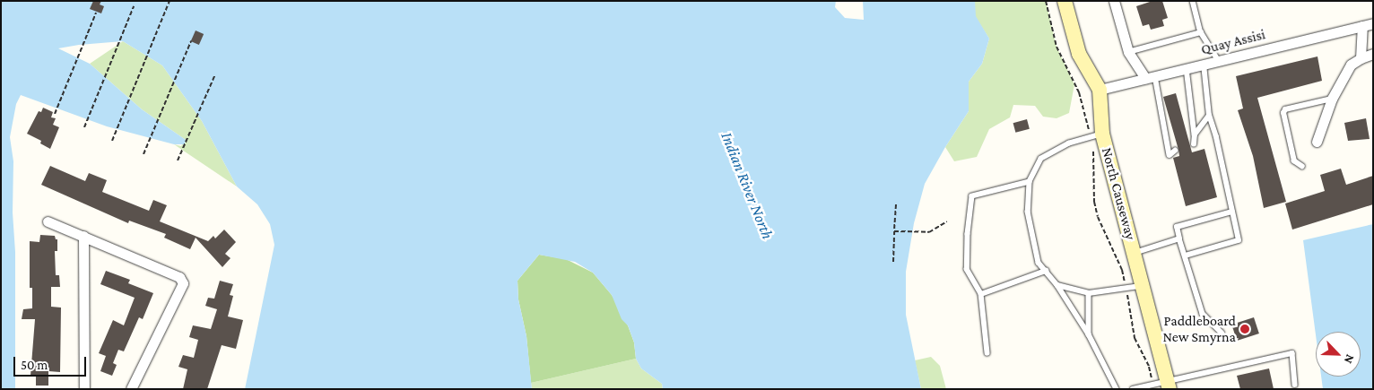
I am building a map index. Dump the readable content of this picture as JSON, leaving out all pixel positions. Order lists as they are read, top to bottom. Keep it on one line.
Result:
{"streets":{"main road":["North Causeway"],"street":["Quay Assisi"]},"crossings":[["Quay Assisi","North Causeway"]],"water":["Indian River North"],"places":["Paddleboard New Smyrna"],"scale_bar":"50 m","north":"bottom right"}
